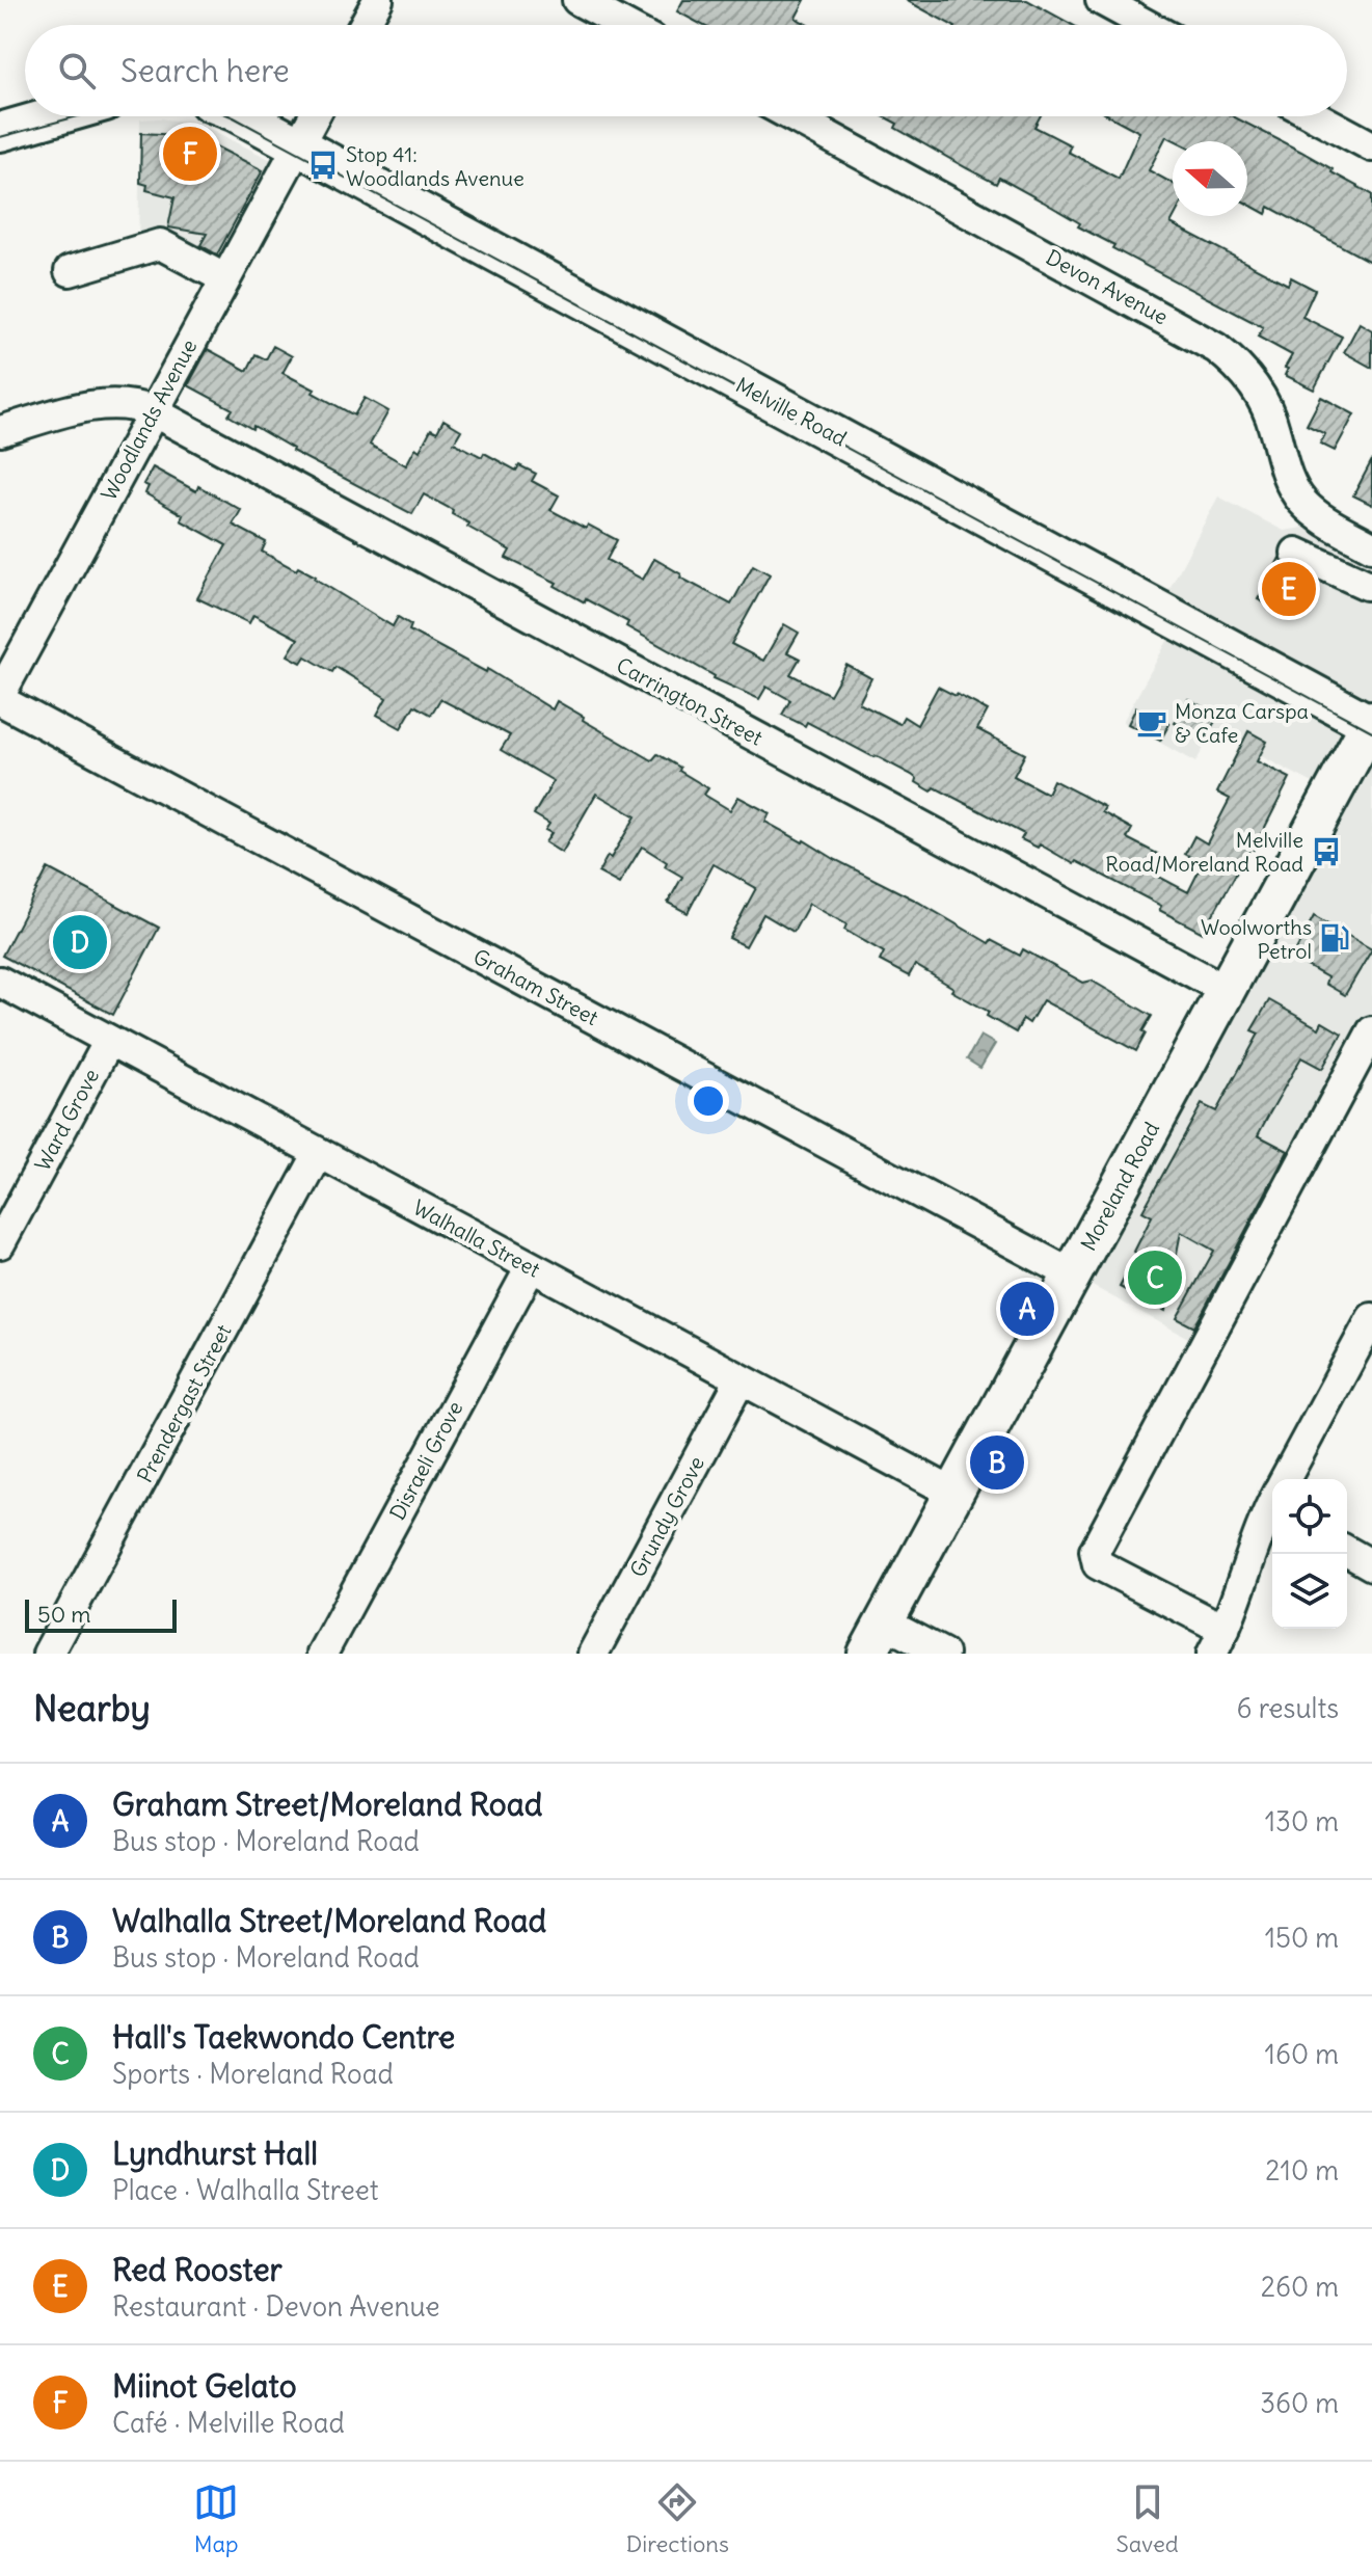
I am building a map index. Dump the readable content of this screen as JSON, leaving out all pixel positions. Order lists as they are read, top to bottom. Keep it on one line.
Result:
{"streets":{"main road":["Melville Road","Moreland Road"],"street":["Devon Avenue","Woodlands Avenue","Carrington Street","Graham Street","Ward Grove","Walhalla Street","Prendergast Street","Disraeli Grove","Grundy Grove"]},"crossings":[["Melville Road","Woodlands Avenue"],["Melville Road","Moreland Road"],["Woodlands Avenue","Carrington Street"],["Woodlands Avenue","Graham Street"],["Carrington Street","Moreland Road"],["Graham Street","Moreland Road"],["Ward Grove","Walhalla Street"],["Moreland Road","Walhalla Street"],["Walhalla Street","Prendergast Street"],["Walhalla Street","Disraeli Grove"],["Walhalla Street","Grundy Grove"]],"places":{"bus stop":["Stop 41: Woodlands Avenue","Melville Road/Moreland Road"],"cafe":["Monza Carspa & Cafe"],"fuel station":["Woolworths Petrol"]},"scale_bar":"50 m","north":"left","page":{"search":"Search here","pins":["F","E","D","C","A","B"],"scale":"50 m","heading":["Nearby","6 results"],"list":[{"mark":"A","name":"Graham Street/Moreland Road","note":"Bus stop · Moreland Road","value":"130 m"},{"mark":"B","name":"Walhalla Street/Moreland Road","note":"Bus stop · Moreland Road","value":"150 m"},{"mark":"C","name":"Hall's Taekwondo Centre","note":"Sports · Moreland Road","value":"160 m"},{"mark":"D","name":"Lyndhurst Hall","note":"Place · Walhalla Street","value":"210 m"},{"mark":"E","name":"Red Rooster","note":"Restaurant · Devon Avenue","value":"260 m"},{"mark":"F","name":"Miinot Gelato","note":"Café · Melville Road","value":"360 m"}],"nav":["Map","Directions","Saved"]}}
